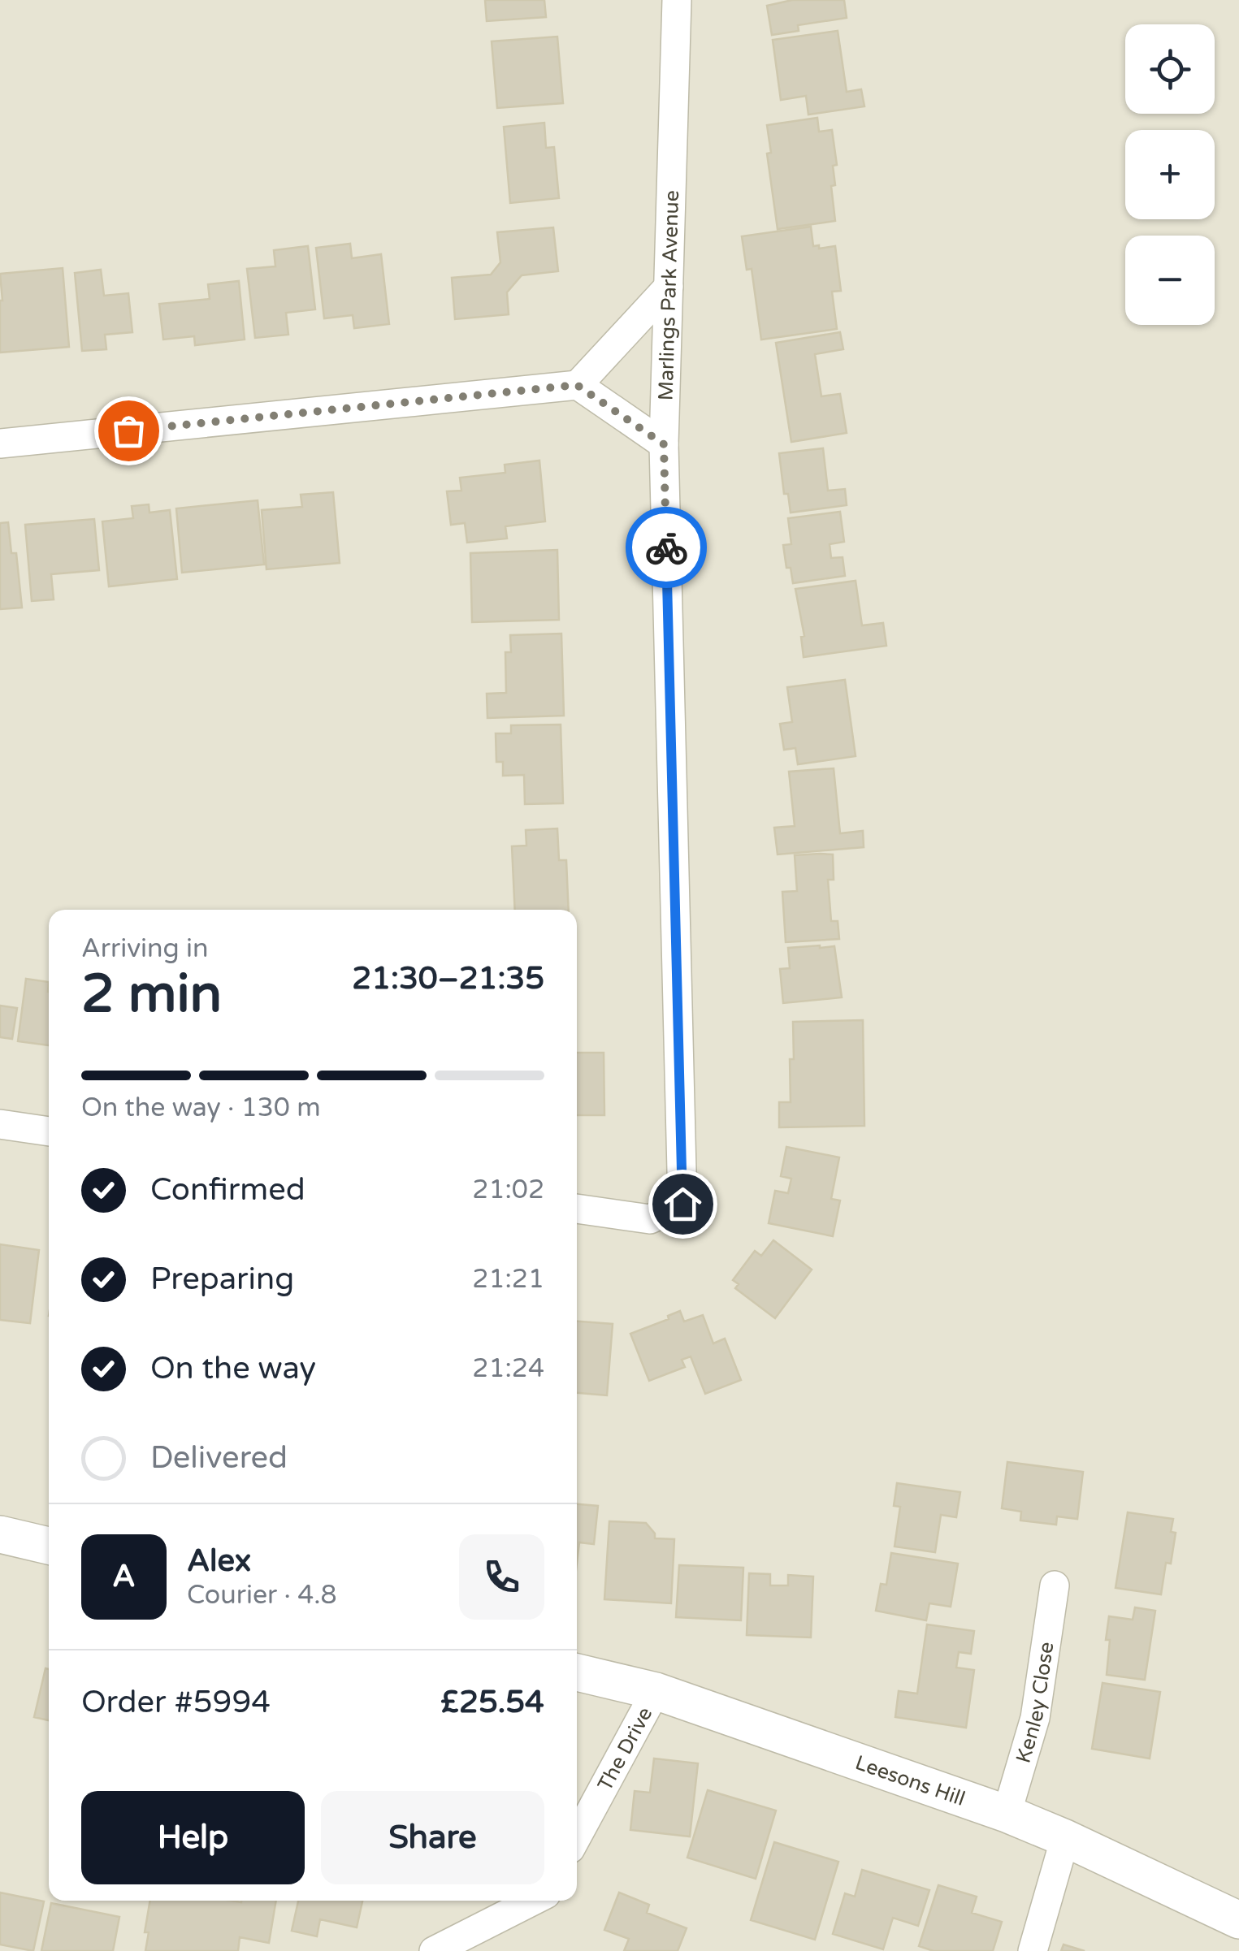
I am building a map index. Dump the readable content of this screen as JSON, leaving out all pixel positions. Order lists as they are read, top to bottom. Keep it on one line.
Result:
{"streets":{"street":["Marlings Park Avenue","Kenley Close","The Drive","Leesons Hill"]},"crossings":[["Kenley Close","Leesons Hill"],["The Drive","Leesons Hill"]],"page":{"map_buttons":["+","−"],"heading":["2 min","Arriving in","21:30–21:35"],"panel":["Alex","Courier · 4.8","Order #5994","£25.54"],"bar":"On the way · 130 m","list":[["Confirmed","21:02"],["Preparing","21:21"],["On the way","21:24"],"Delivered"],"round":"A","buttons":["Help","Share"]}}
